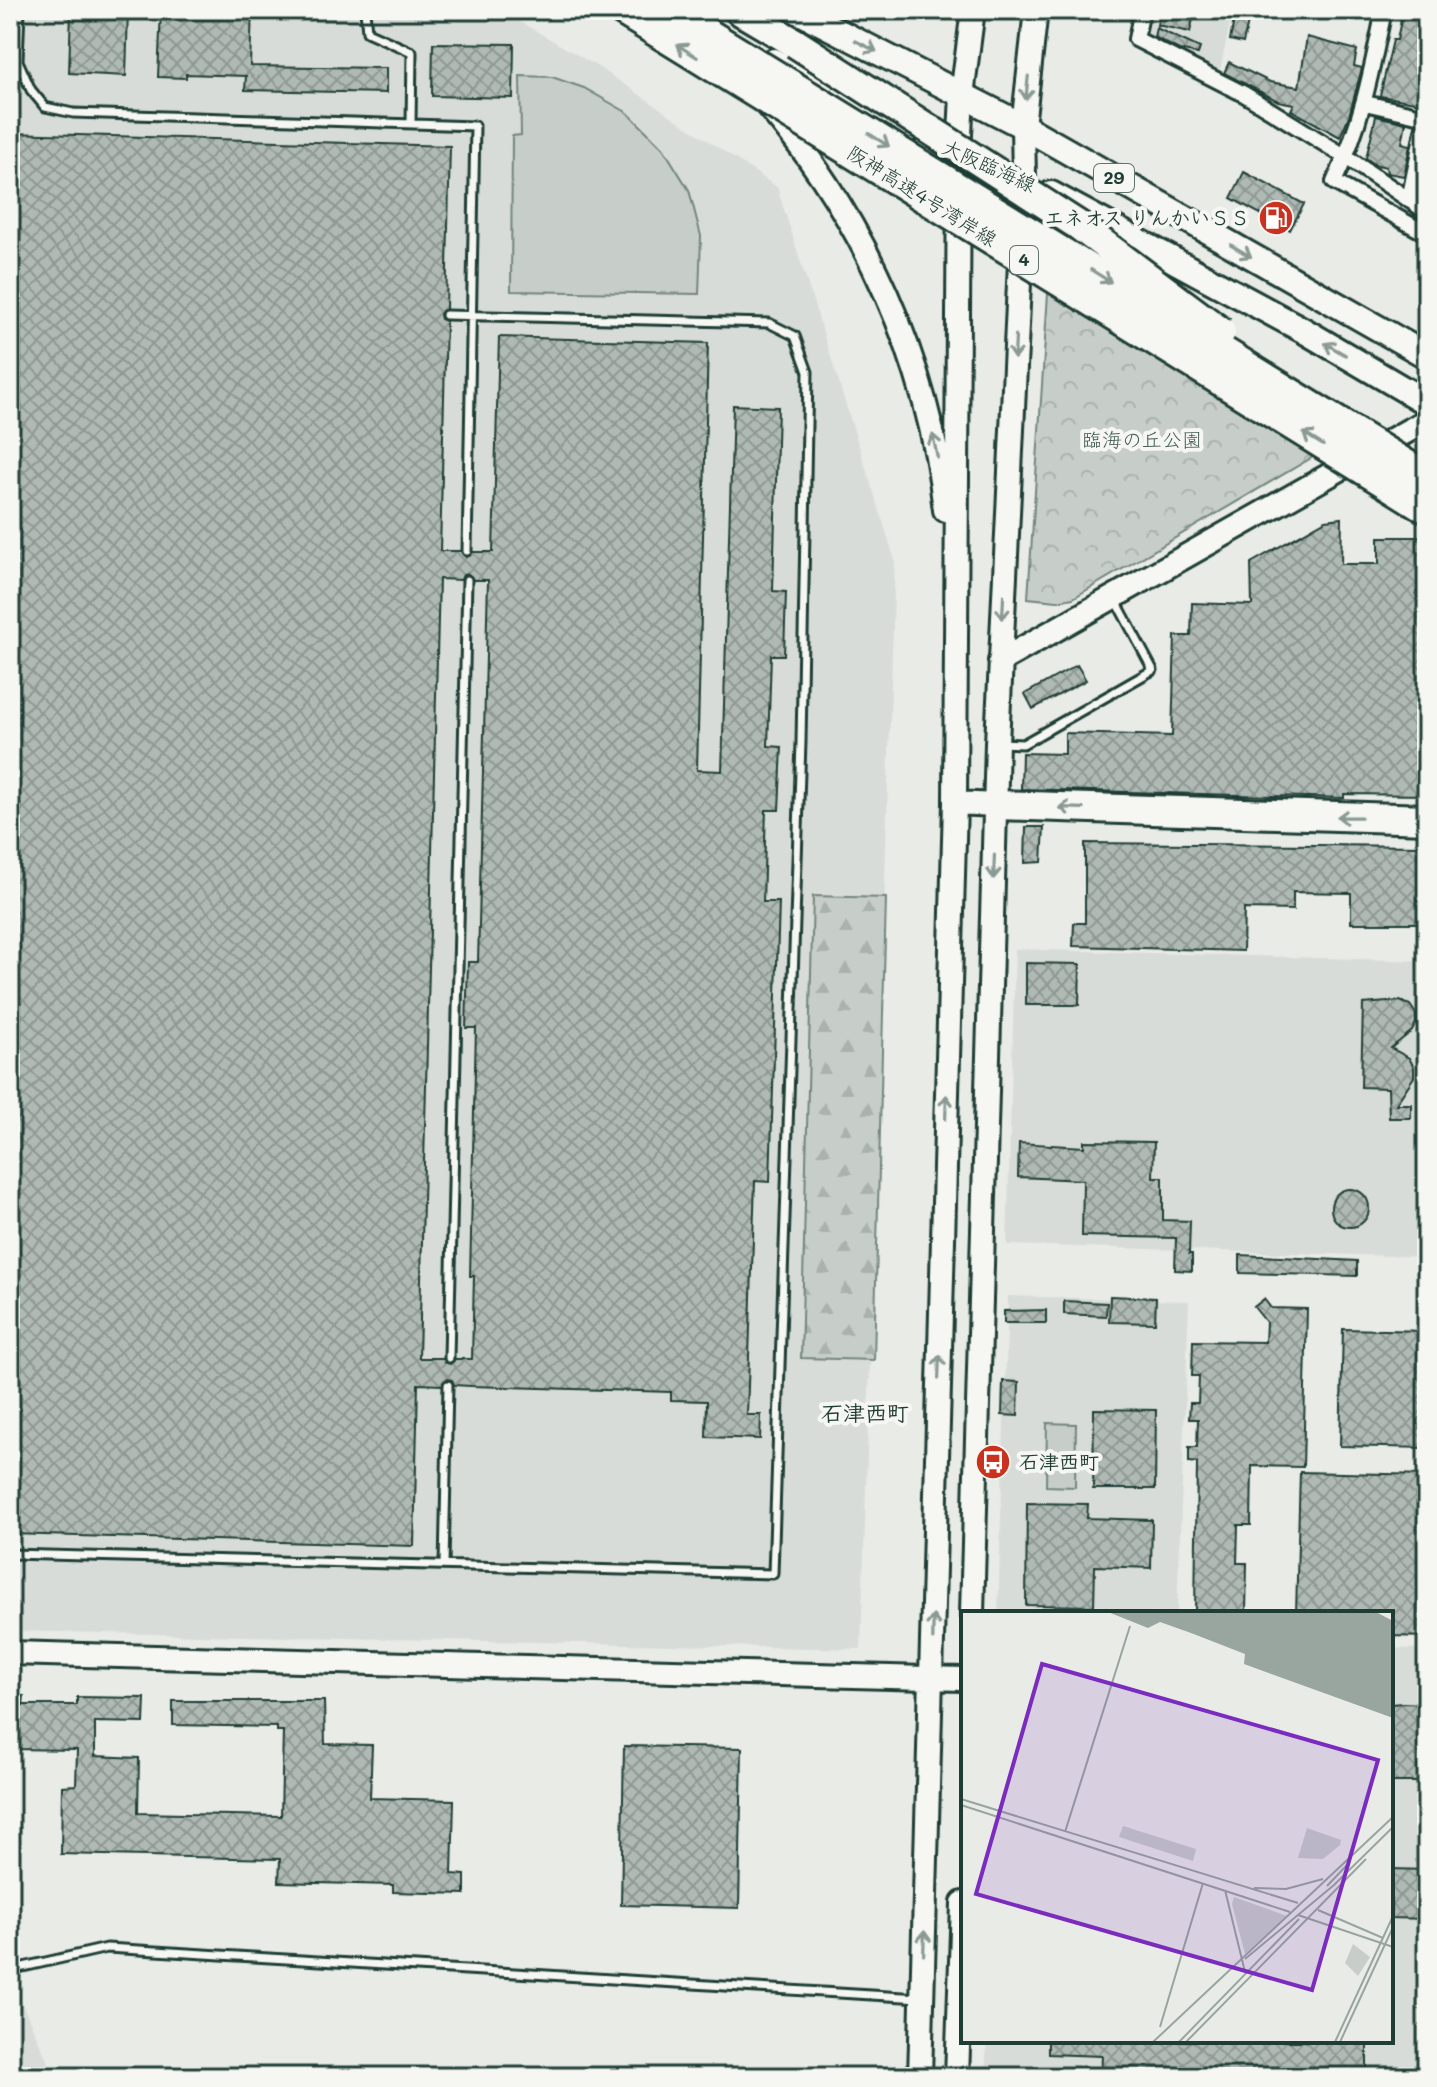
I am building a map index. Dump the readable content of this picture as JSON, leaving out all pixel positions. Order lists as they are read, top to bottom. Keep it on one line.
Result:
{"streets":{"highway":["阪神高速4号湾岸線","4"],"main road":["大阪臨海線","29"]},"crossings":[["大阪臨海線","阪神高速4号湾岸線"]],"districts":["石津西町"],"parks":["臨海の丘公園"],"places":{"fuel station":["エネオス りんかいＳＳ"],"bus stop":["石津西町"]}}
